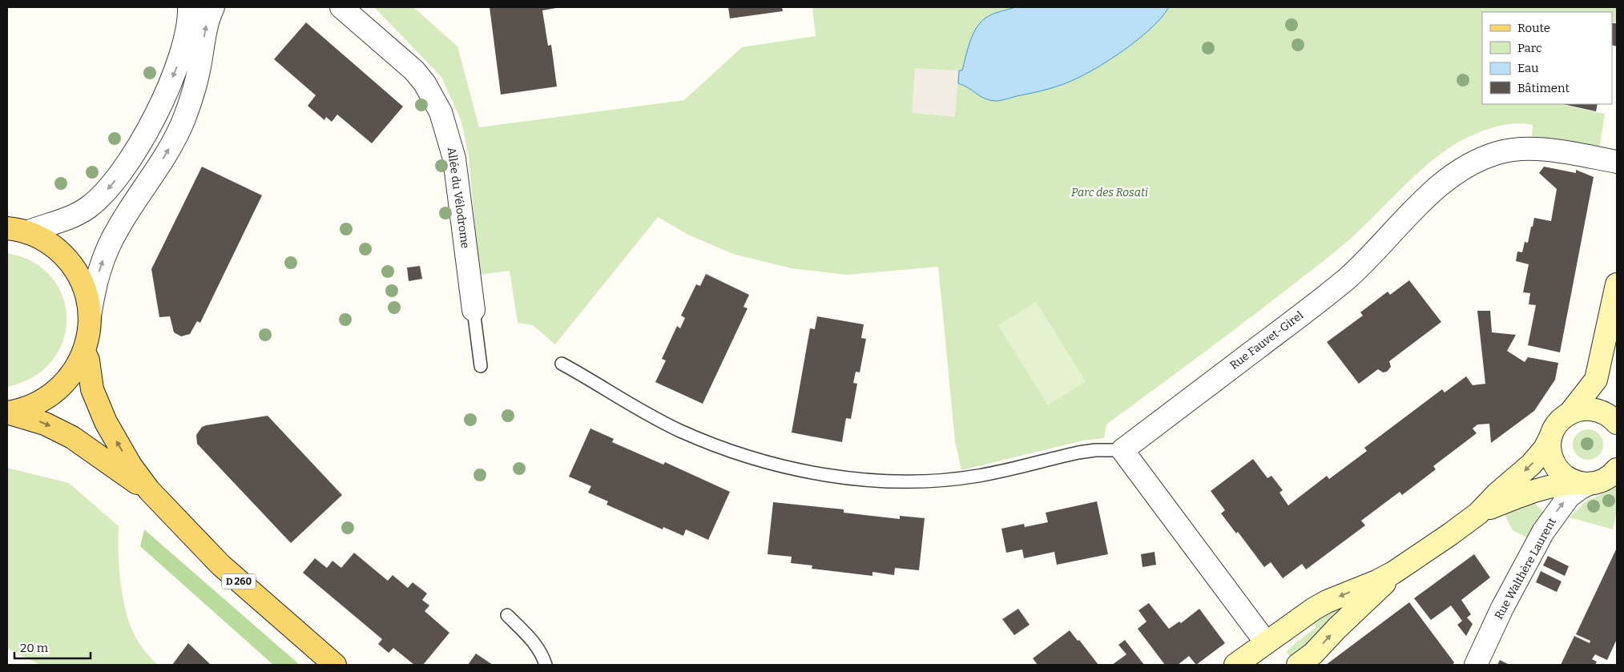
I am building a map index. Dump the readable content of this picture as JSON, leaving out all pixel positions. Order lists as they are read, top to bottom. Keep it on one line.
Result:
{"streets":{"main road":["D 260"],"street":["Allée du Vélodrome","Rue Fauvet-Girel","Rue Walthère Laurent"]},"parks":["Parc des Rosati"],"legend":["Route","Parc","Eau","Bâtiment"],"scale_bar":"20 m"}
